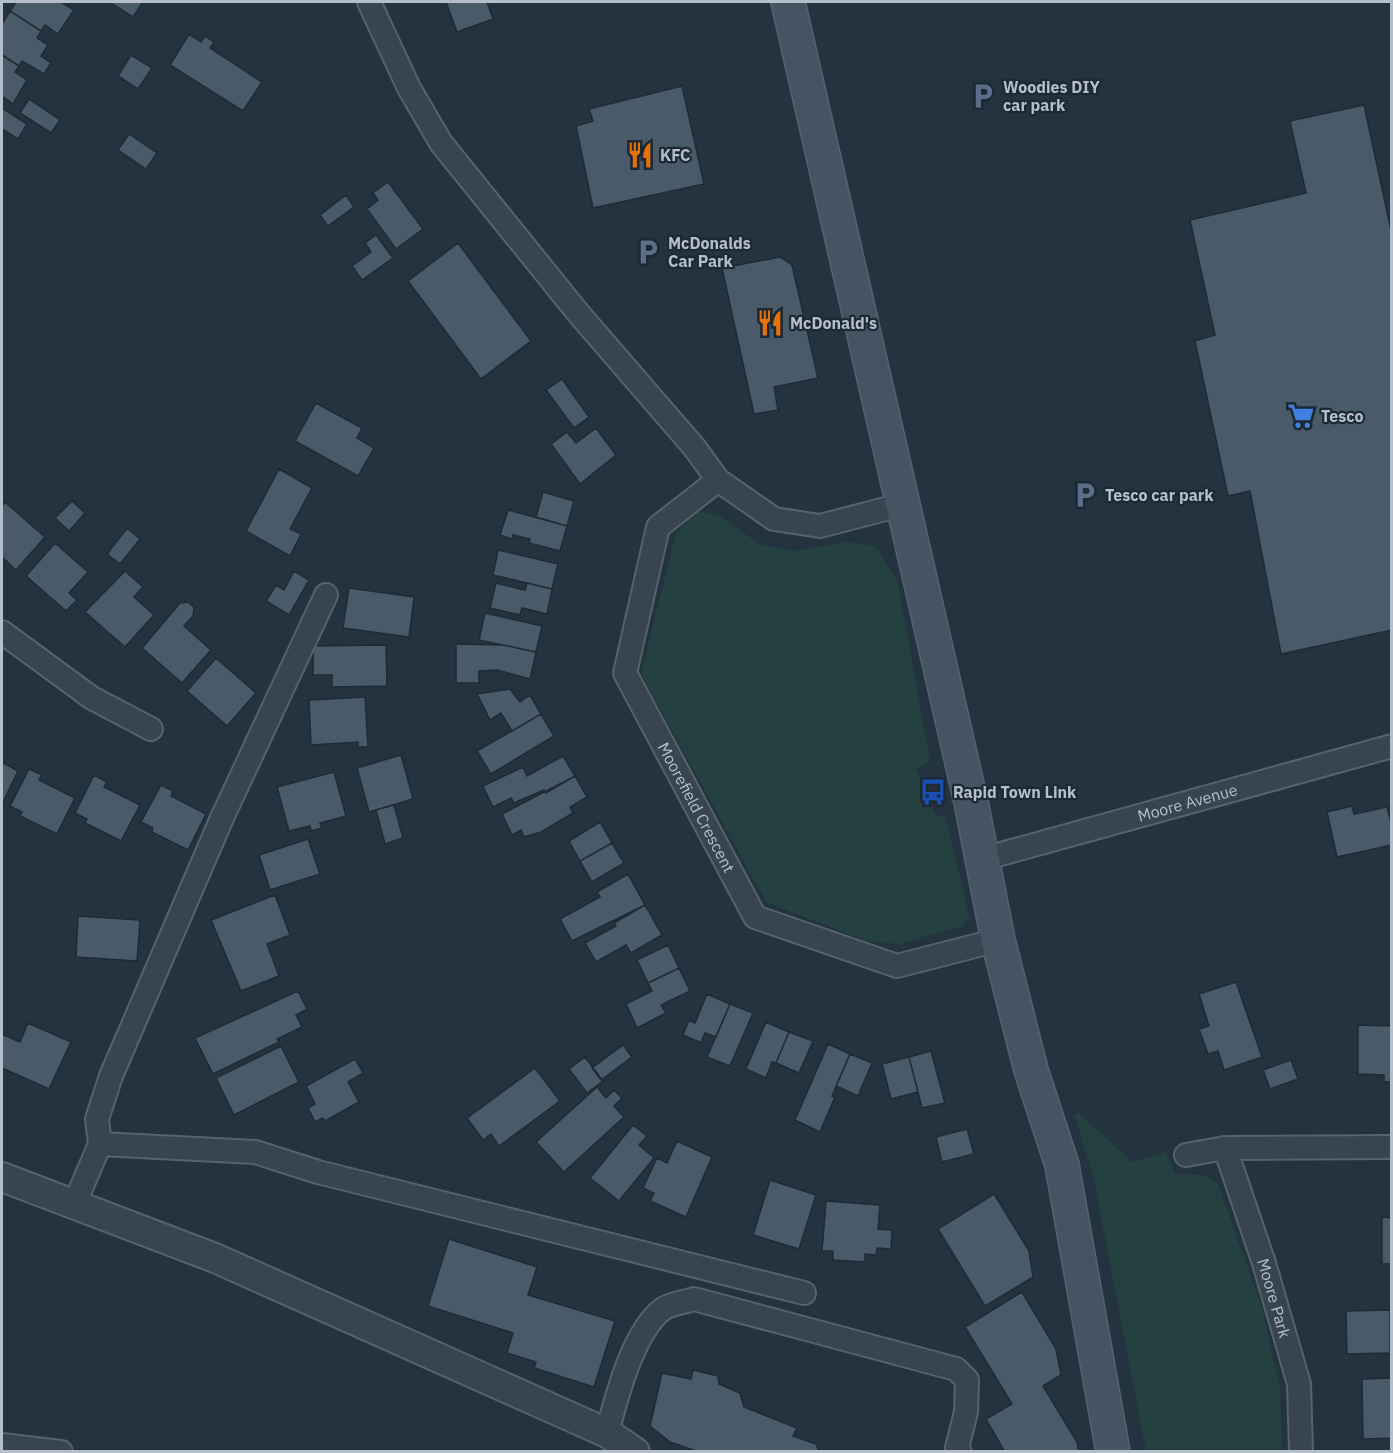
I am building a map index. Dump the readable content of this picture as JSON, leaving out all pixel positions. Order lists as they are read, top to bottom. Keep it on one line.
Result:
{"streets":{"street":["Moore Avenue","Moorefield Crescent","Moore Park"]},"places":{"parking":["Woodies DIY car park","McDonalds Car Park","Tesco car park"],"restaurant":["KFC","McDonald's"],"supermarket":["Tesco"],"bus stop":["Rapid Town Link"]}}
